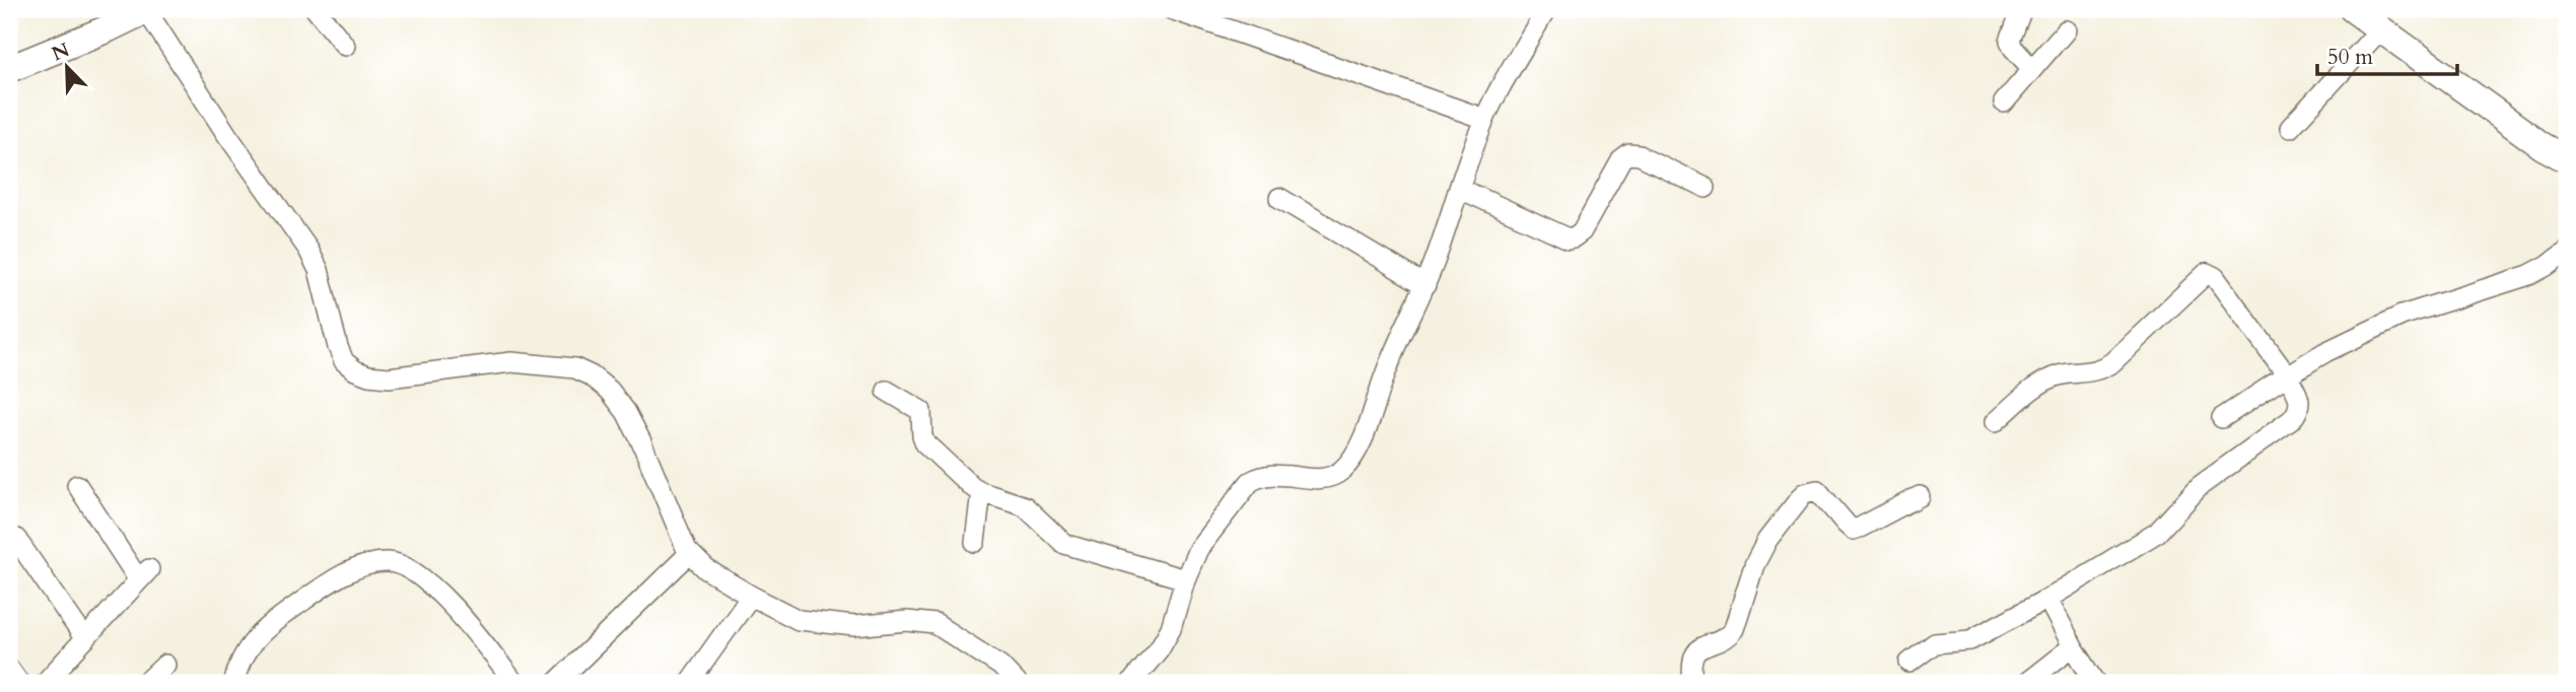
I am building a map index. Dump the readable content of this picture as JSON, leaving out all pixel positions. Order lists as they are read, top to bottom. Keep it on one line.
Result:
{"scale_bar":"50 m","north":"top left"}
